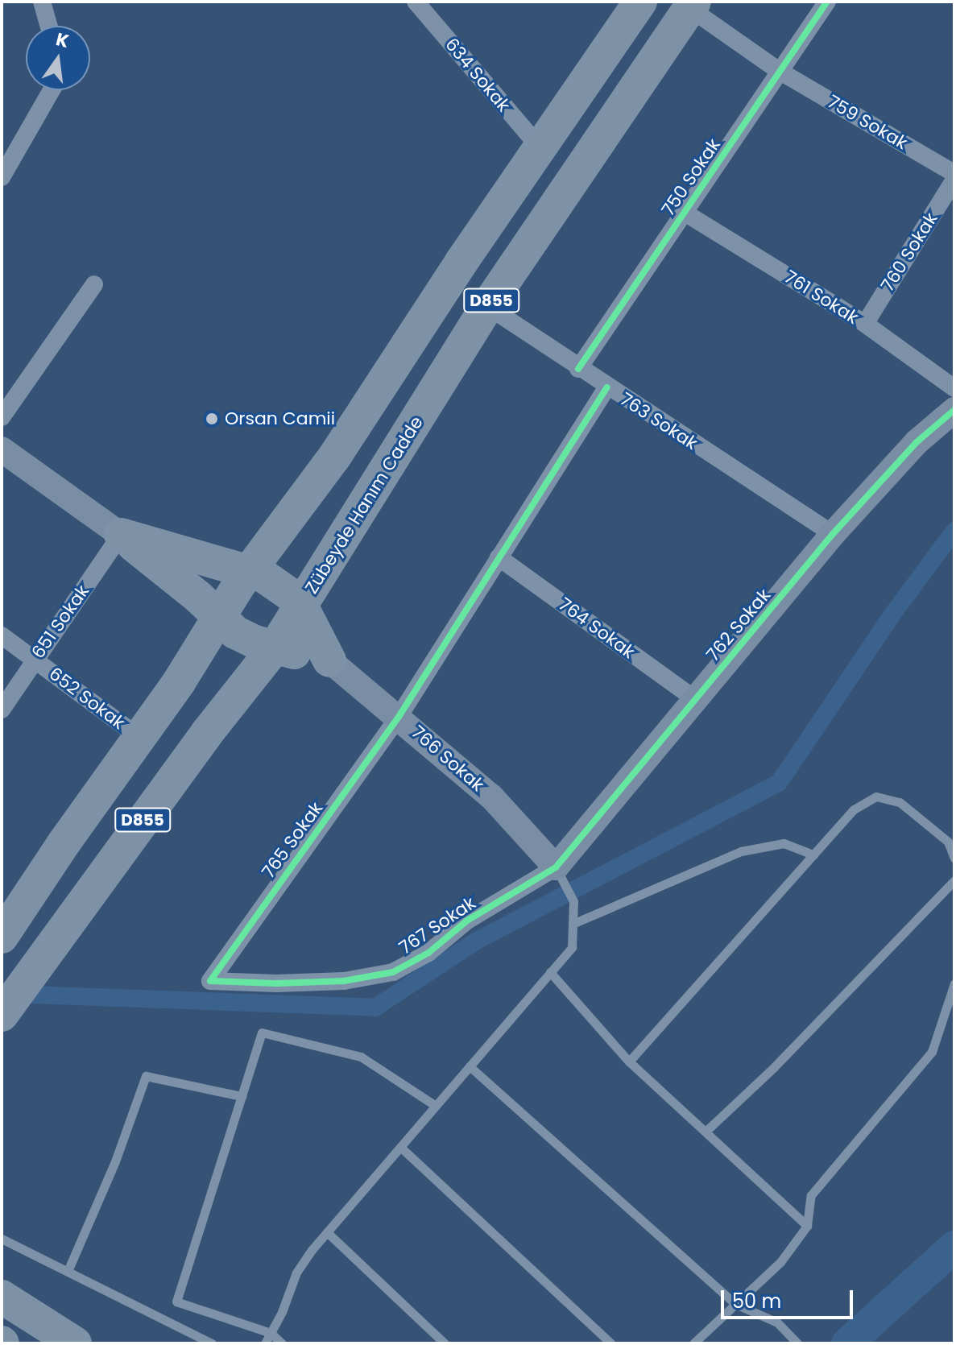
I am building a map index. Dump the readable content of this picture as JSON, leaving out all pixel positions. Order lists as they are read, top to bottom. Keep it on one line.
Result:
{"streets":{"highway":["D855","Zübeyde Hanım Cadde"],"street":["634 Sokak","759 Sokak","750 Sokak","760 Sokak","761 Sokak","763 Sokak","651 Sokak","762 Sokak","764 Sokak","652 Sokak","766 Sokak","765 Sokak","767 Sokak"]},"crossings":[["634 Sokak","D855"],["759 Sokak","750 Sokak"],["759 Sokak","Zübeyde Hanım Cadde"],["750 Sokak","761 Sokak"],["750 Sokak","763 Sokak"],["760 Sokak","761 Sokak"],["D855","652 Sokak"],["763 Sokak","Zübeyde Hanım Cadde"],["763 Sokak","762 Sokak"],["763 Sokak","765 Sokak"],["651 Sokak","652 Sokak"],["762 Sokak","764 Sokak"],["762 Sokak","766 Sokak"],["762 Sokak","767 Sokak"],["764 Sokak","765 Sokak"],["766 Sokak","765 Sokak"],["766 Sokak","767 Sokak"],["765 Sokak","767 Sokak"]],"places":["Orsan Camii"],"scale_bar":"50 m","north":"top"}
